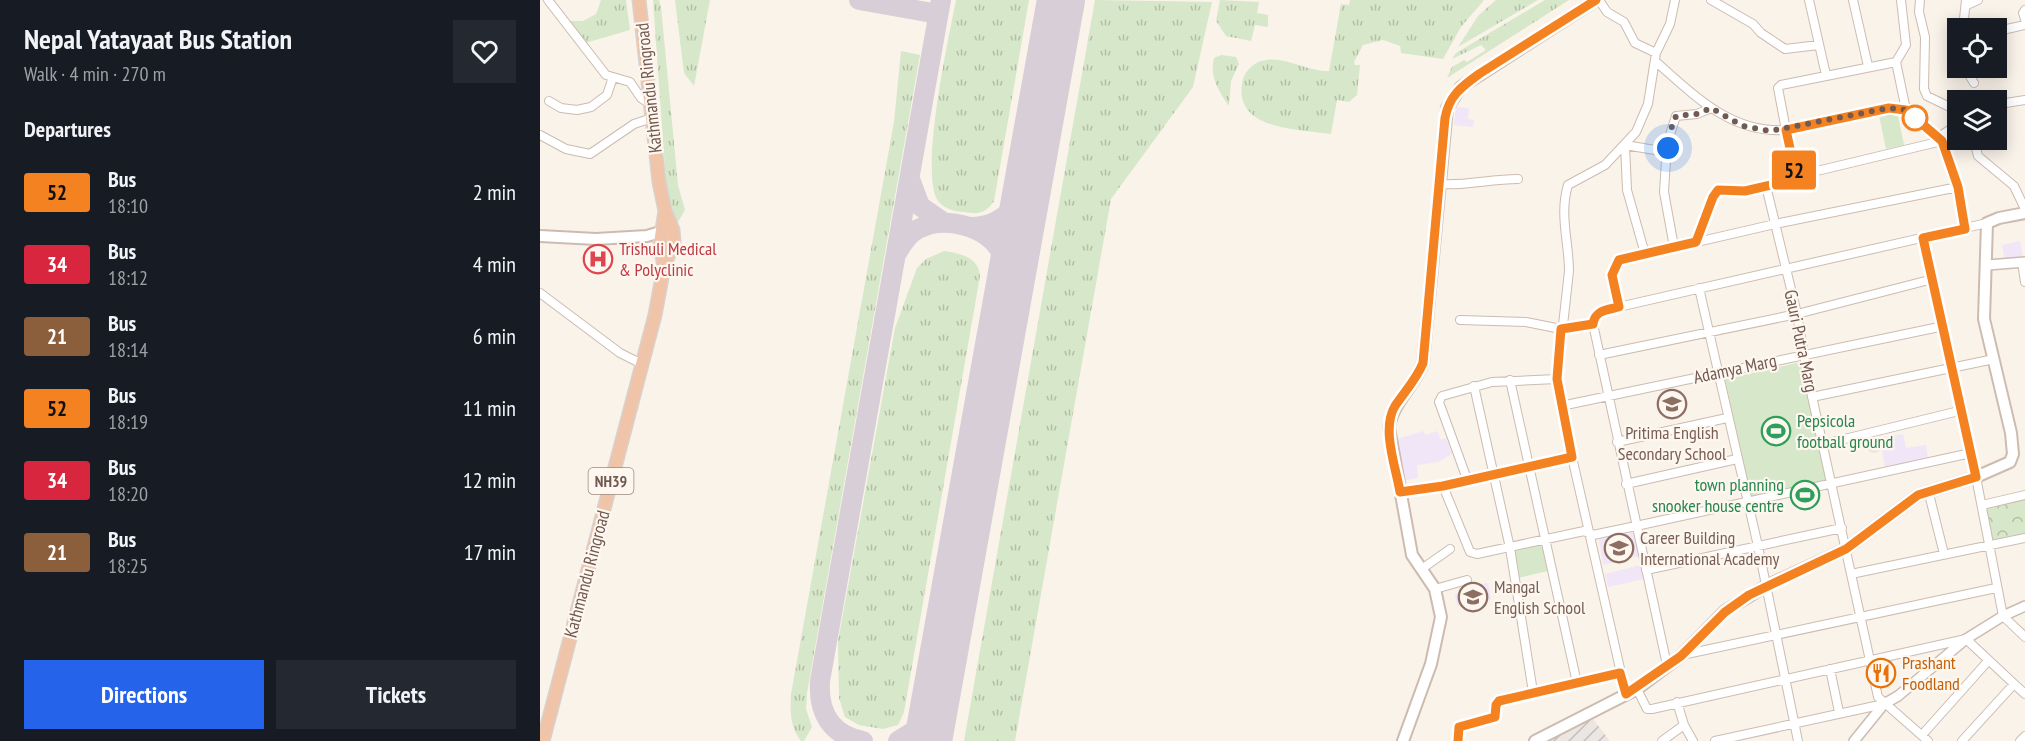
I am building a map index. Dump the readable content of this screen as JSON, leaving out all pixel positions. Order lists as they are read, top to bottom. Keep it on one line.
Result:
{"streets":{"highway":["Kathmandu Ringroad","NH39"],"street":["Gauri Putra Marg","Adamya Marg"]},"crossings":[["Gauri Putra Marg","Adamya Marg"]],"places":{"hospital":["Trishuli Medical & Polyclinic"],"school or university":["Pritima English Secondary School","Career Building International Academy","Mangal English School"],"sports":["Pepsicola football ground","town planning snooker house centre"],"restaurant":["Prashant Foodland"]},"lines":["bus line 52"],"page":{"heading":[["Nepal Yatayaat Bus Station","Walk · 4 min · 270 m"],"Departures"],"on_map":"52","list":[{"mark":"52","name":"Bus","note":"18:10","value":"2 min"},{"mark":"34","name":"Bus","note":"18:12","value":"4 min"},{"mark":"21","name":"Bus","note":"18:14","value":"6 min"},{"mark":"52","name":"Bus","note":"18:19","value":"11 min"},{"mark":"34","name":"Bus","note":"18:20","value":"12 min"},{"mark":"21","name":"Bus","note":"18:25","value":"17 min"}],"buttons":["Directions","Tickets"]}}
